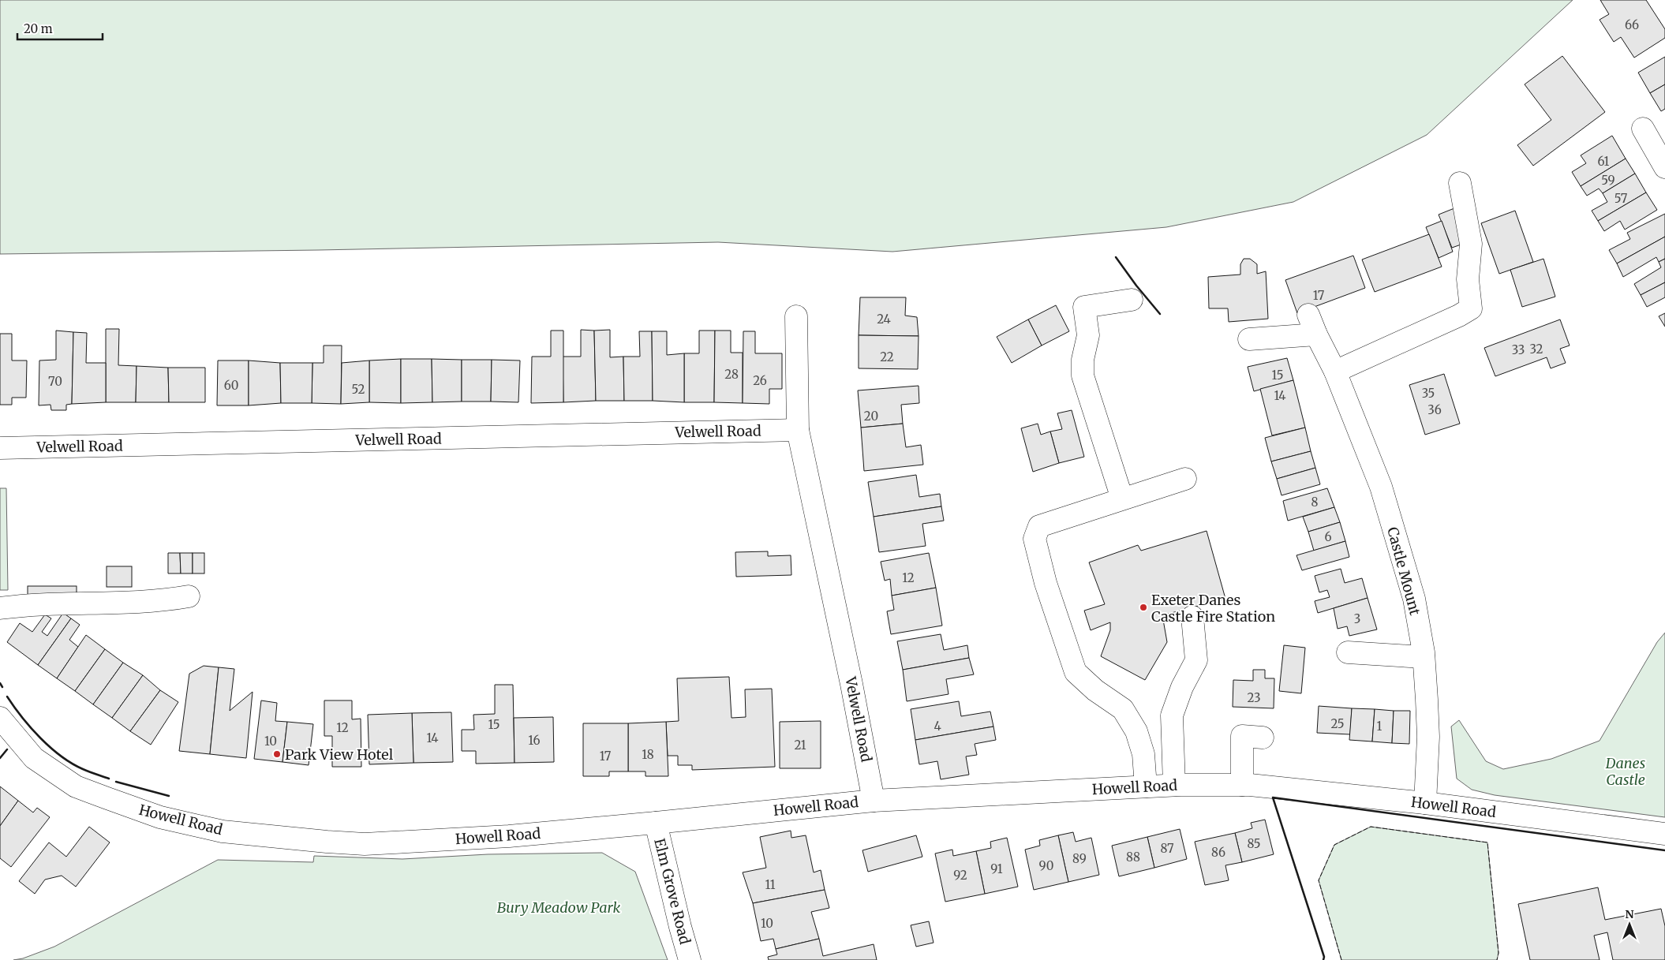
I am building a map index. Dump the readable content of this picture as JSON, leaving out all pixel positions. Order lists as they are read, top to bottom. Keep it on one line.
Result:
{"streets":{"street":["Velwell Road","Castle Mount","Howell Road","Elm Grove Road"]},"crossings":[["Velwell Road","Howell Road"],["Castle Mount","Howell Road"],["Howell Road","Elm Grove Road"]],"parks":["Danes Castle","Bury Meadow Park"],"places":["Exeter Danes Castle Fire Station","Park View Hotel"],"house_numbers":["66","61","59","57","17","24","32","33","22","28","15","26","70","60","52","35","14","36","20","8","6","12","3","23","25","15","4","1","12","14","16","10","21","18","17","85","87","86","88","89","90","91","92","11","10"],"scale_bar":"20 m","north":"top"}
